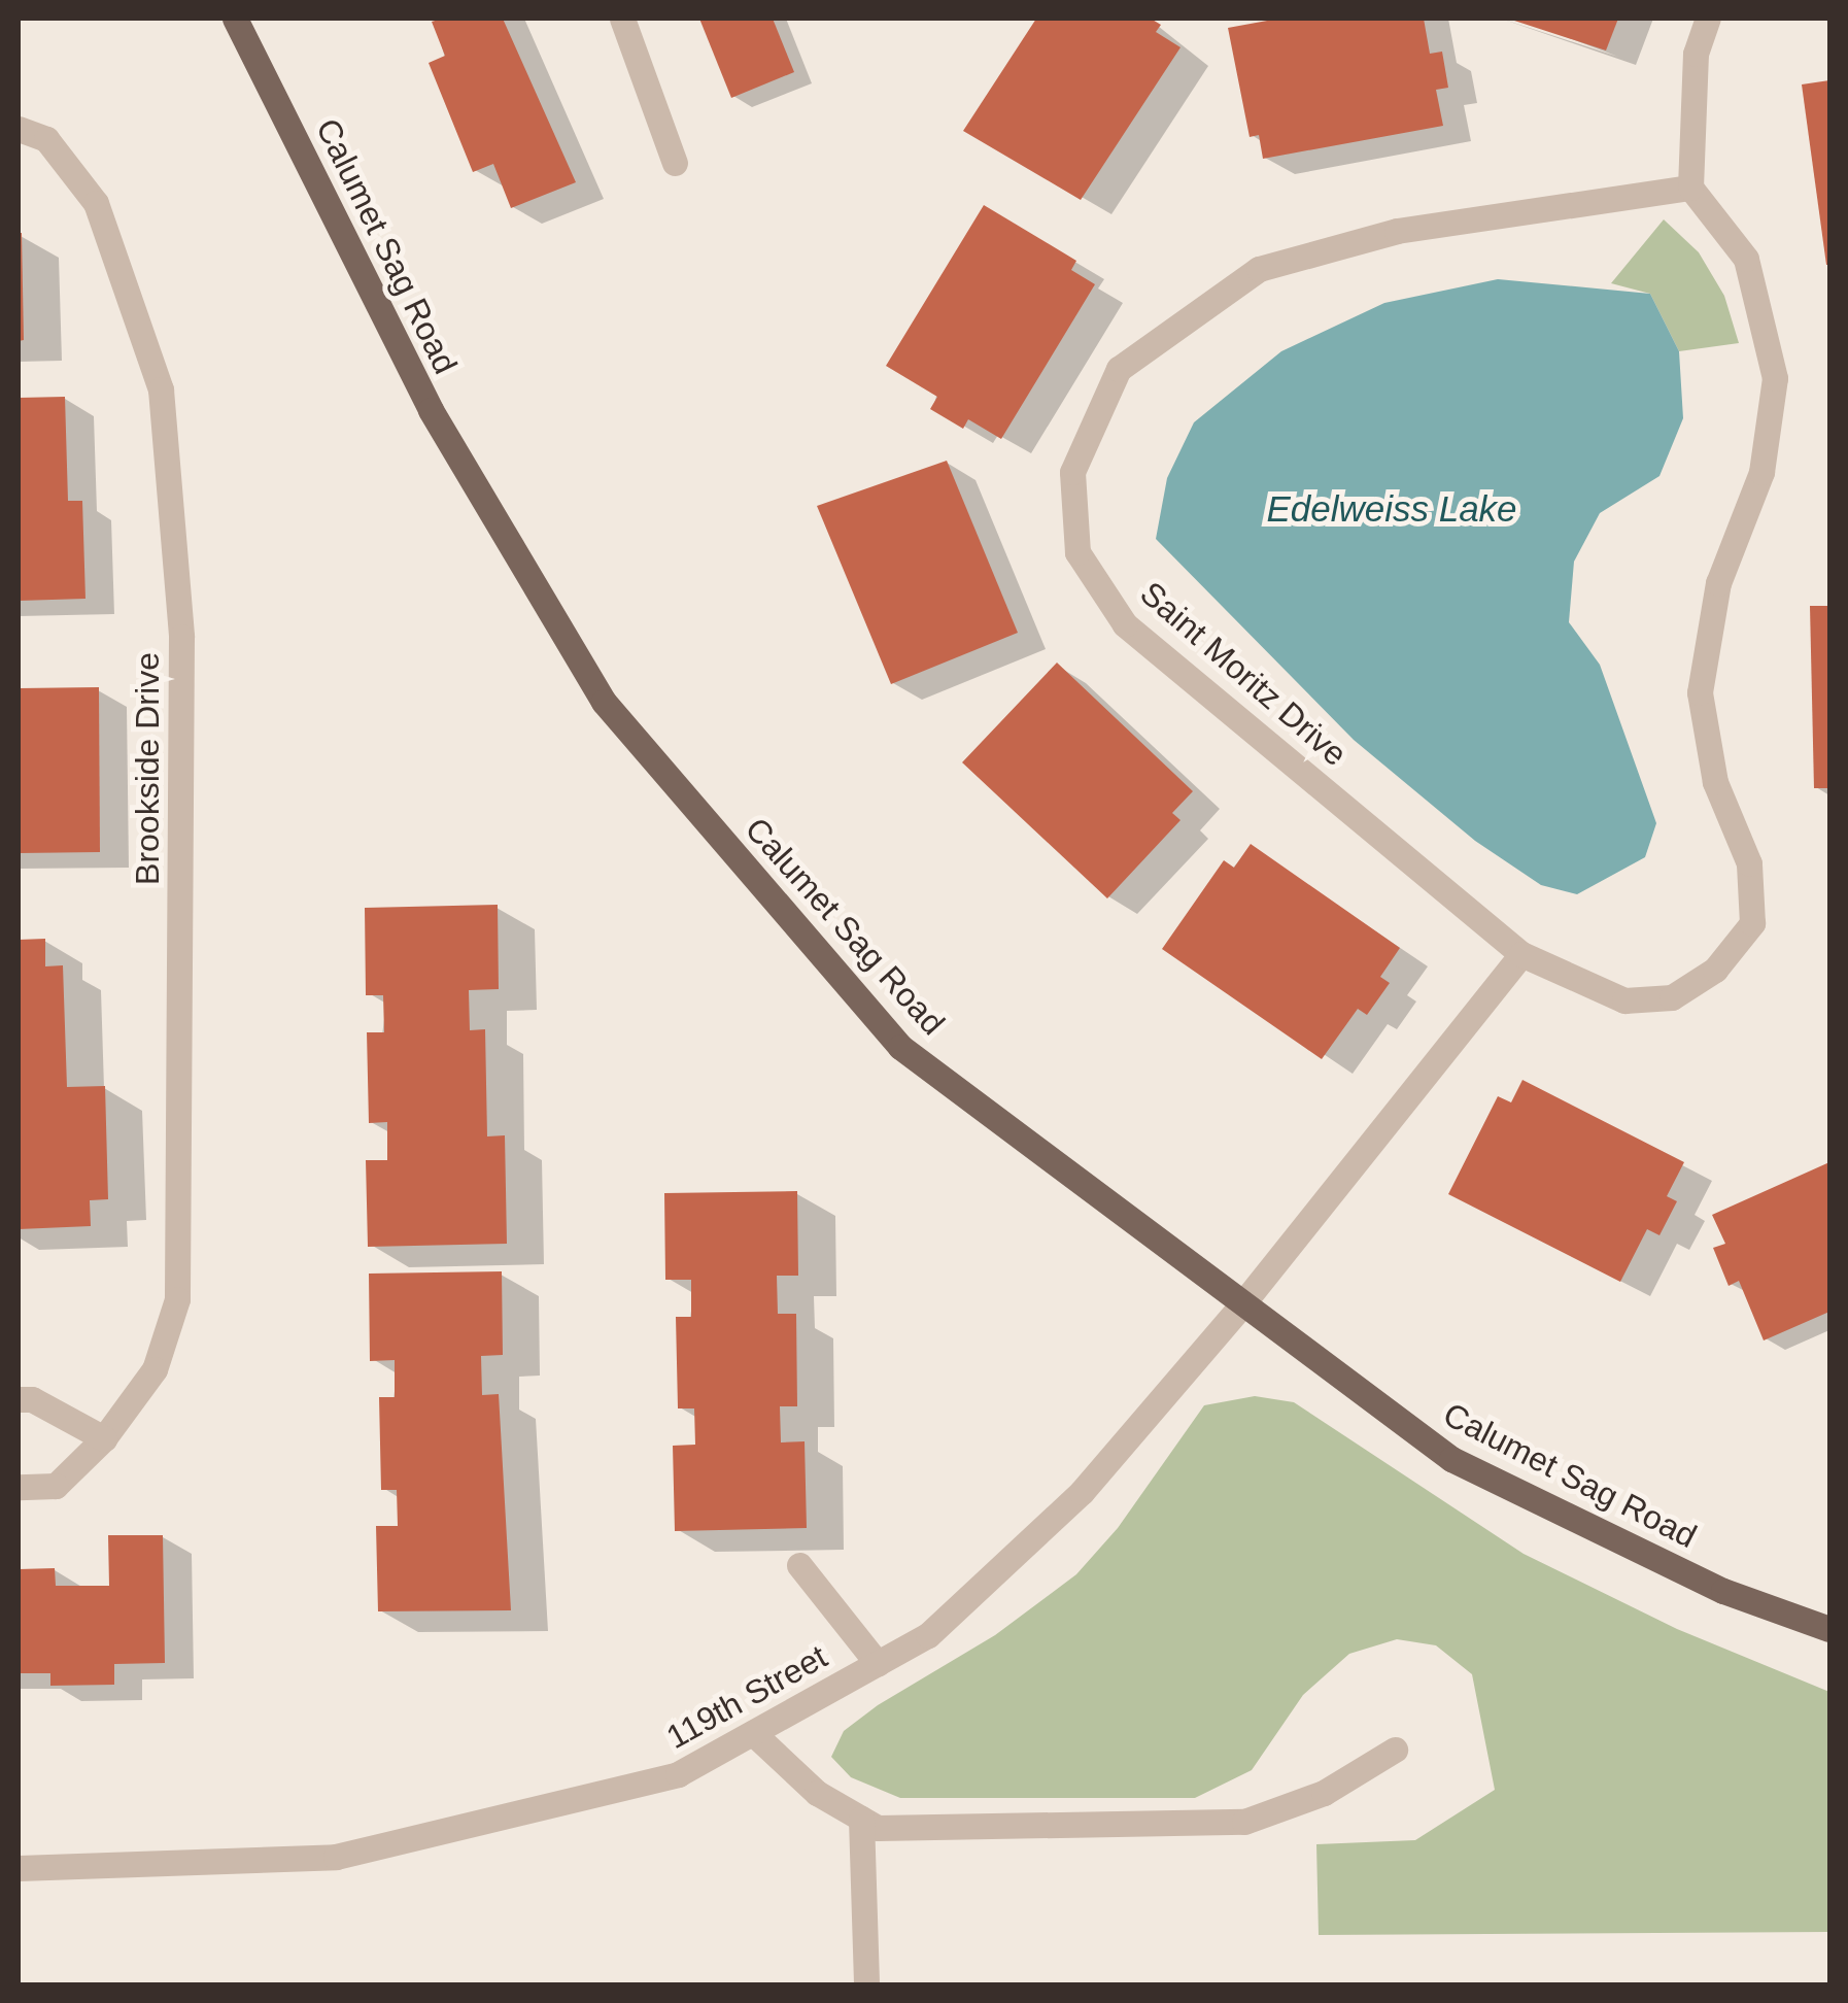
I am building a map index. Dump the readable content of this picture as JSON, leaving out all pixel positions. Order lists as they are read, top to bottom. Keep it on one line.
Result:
{"streets":{"main road":["Calumet Sag Road"],"street":["Saint Moritz Drive","Brookside Drive","119th Street"]},"crossings":[["Calumet Sag Road","119th Street"]],"water":["Edelweiss Lake"]}
